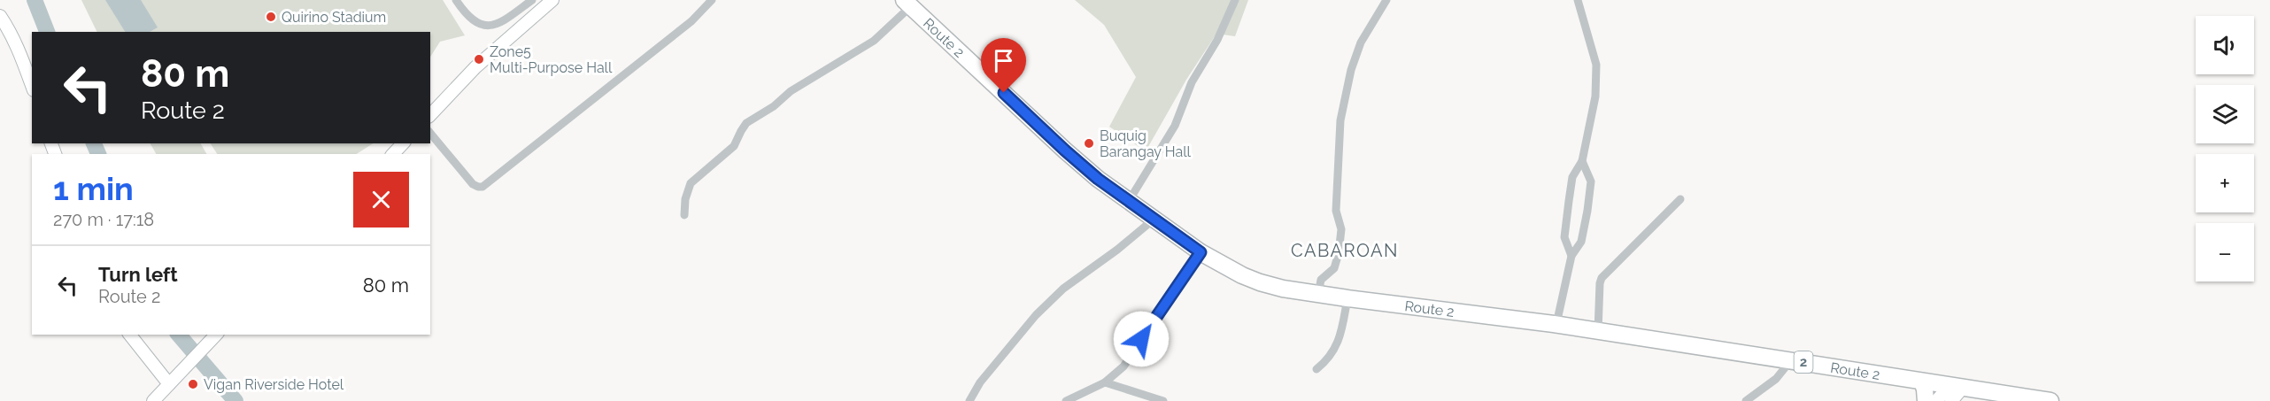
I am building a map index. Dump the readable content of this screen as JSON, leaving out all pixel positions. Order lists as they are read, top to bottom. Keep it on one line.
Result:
{"streets":{"highway":["Route 2","2"]},"districts":["CABAROAN"],"places":["Quirino Stadium","Zone5 Multi-Purpose Hall","Buquig Barangay Hall","Vigan Riverside Hotel"],"page":{"map_buttons":["+","−"],"turn":["80 m","Route 2"],"heading":["1 min","270 m · 17:18"],"list":[{"name":"Turn left","note":"Route 2","value":"80 m"}]}}
